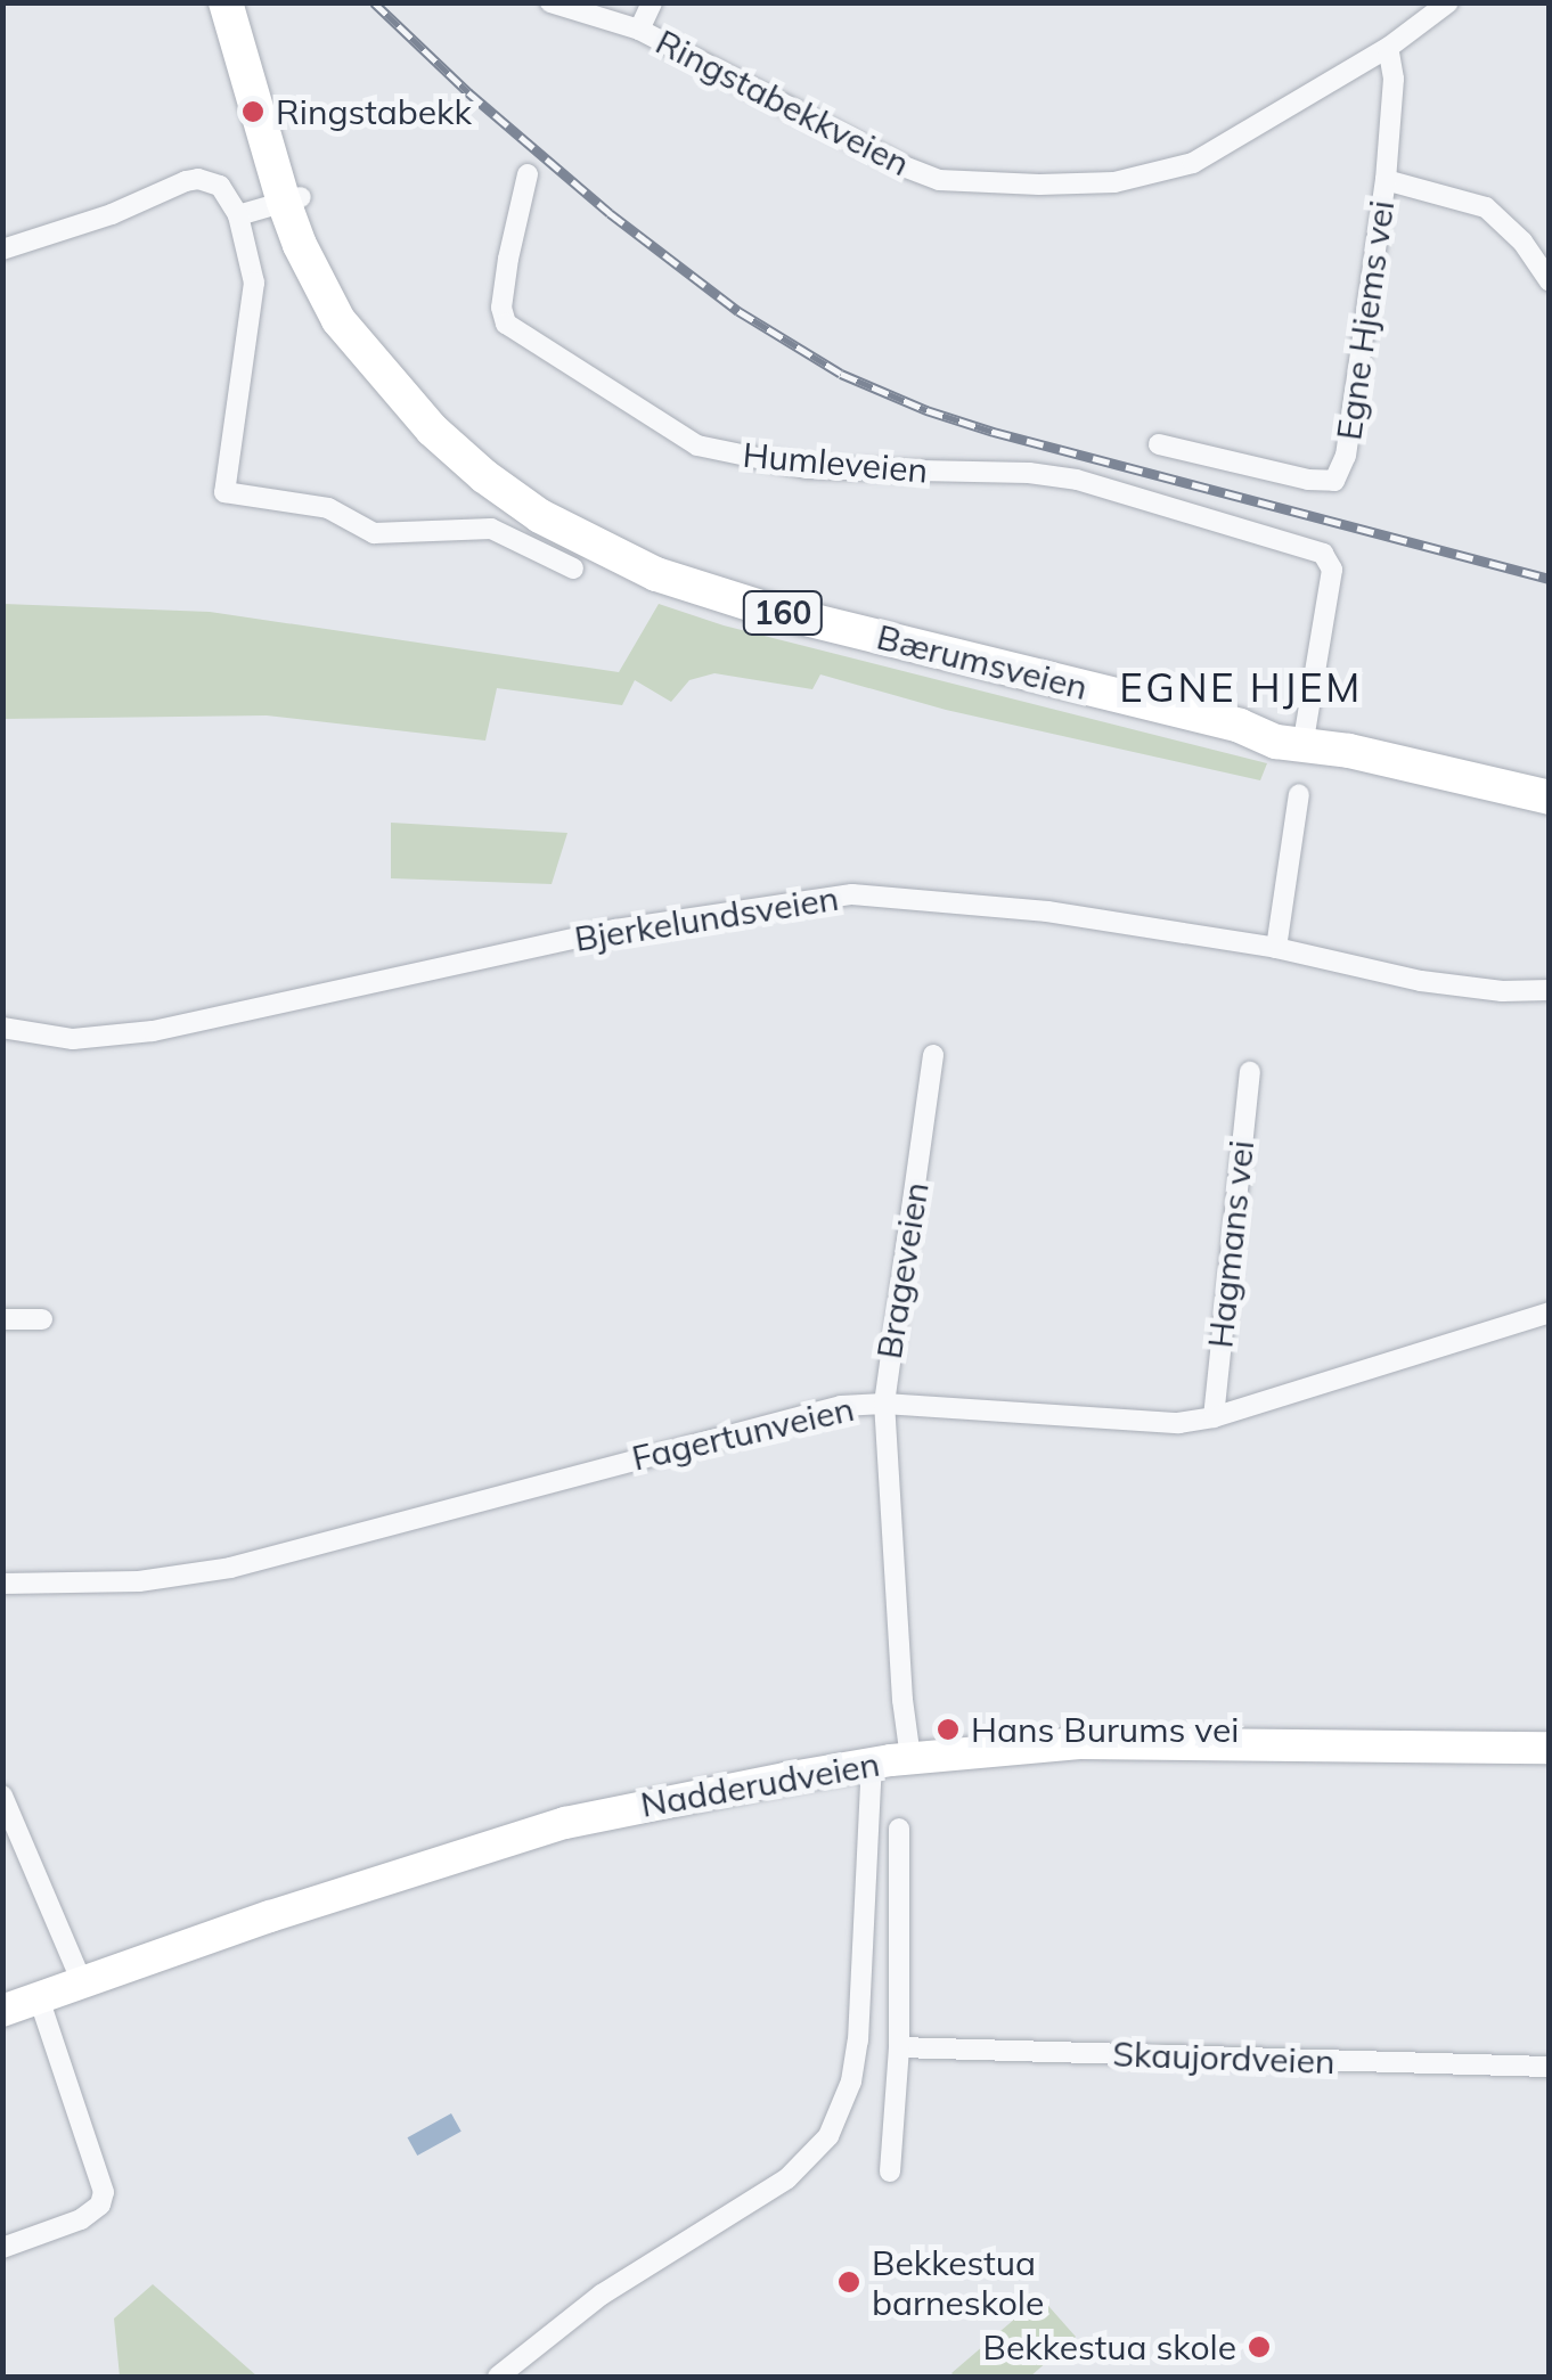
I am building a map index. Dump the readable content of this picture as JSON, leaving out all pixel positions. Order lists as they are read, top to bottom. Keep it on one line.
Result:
{"streets":{"main road":["160","Bærumsveien","Nadderudveien"],"street":["Ringstabekkveien","Egne Hjems vei","Humleveien","Bjerkelundsveien","Hagmans vei","Brageveien","Fagertunveien","Skaujordveien"]},"crossings":[["Ringstabekkveien","Egne Hjems vei"],["Humleveien","Bærumsveien"],["Hagmans vei","Fagertunveien"],["Brageveien","Fagertunveien"],["Brageveien","Nadderudveien"]],"districts":["EGNE HJEM"],"places":["Ringstabekk","Hans Burums vei","Bekkestua barneskole","Bekkestua skole"]}
